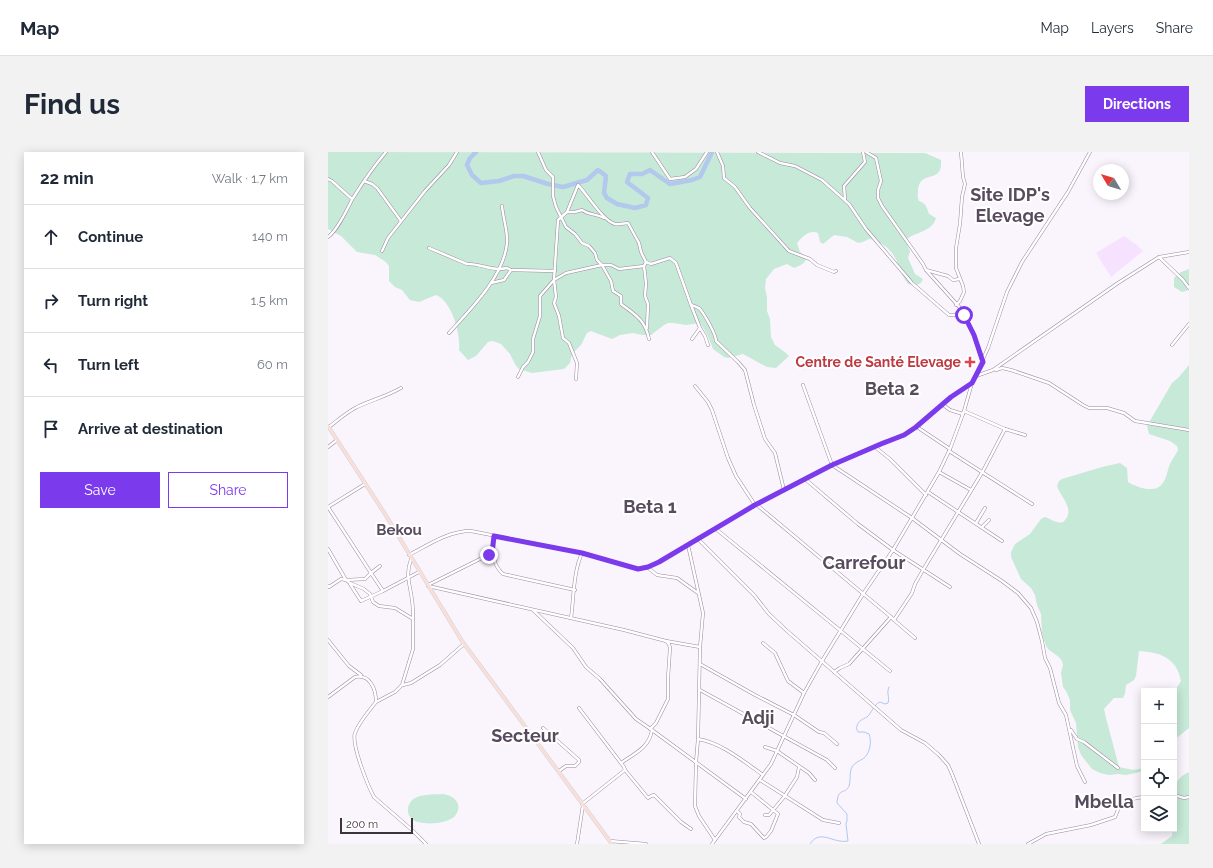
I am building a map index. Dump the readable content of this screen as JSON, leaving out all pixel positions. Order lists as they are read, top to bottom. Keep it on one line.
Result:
{"districts":["Site IDP's Elevage","Beta 2","Beta 1","Bekou","Carrefour","Adji","Secteur","Mbella"],"places":{"health":["Centre de Santé Elevage"]},"scale_bar":"200 m","north":"top left","page":{"header":"Map","nav":["Map","Layers","Share"],"buttons":["Directions",["Save","Share"]],"title":"Find us","heading":["22 min","Walk · 1.7 km"],"list":[["Continue","140 m"],["Turn right","1.5 km"],["Turn left","60 m"],"Arrive at destination"],"map_buttons":["+","−"],"scale":"200 m"}}
